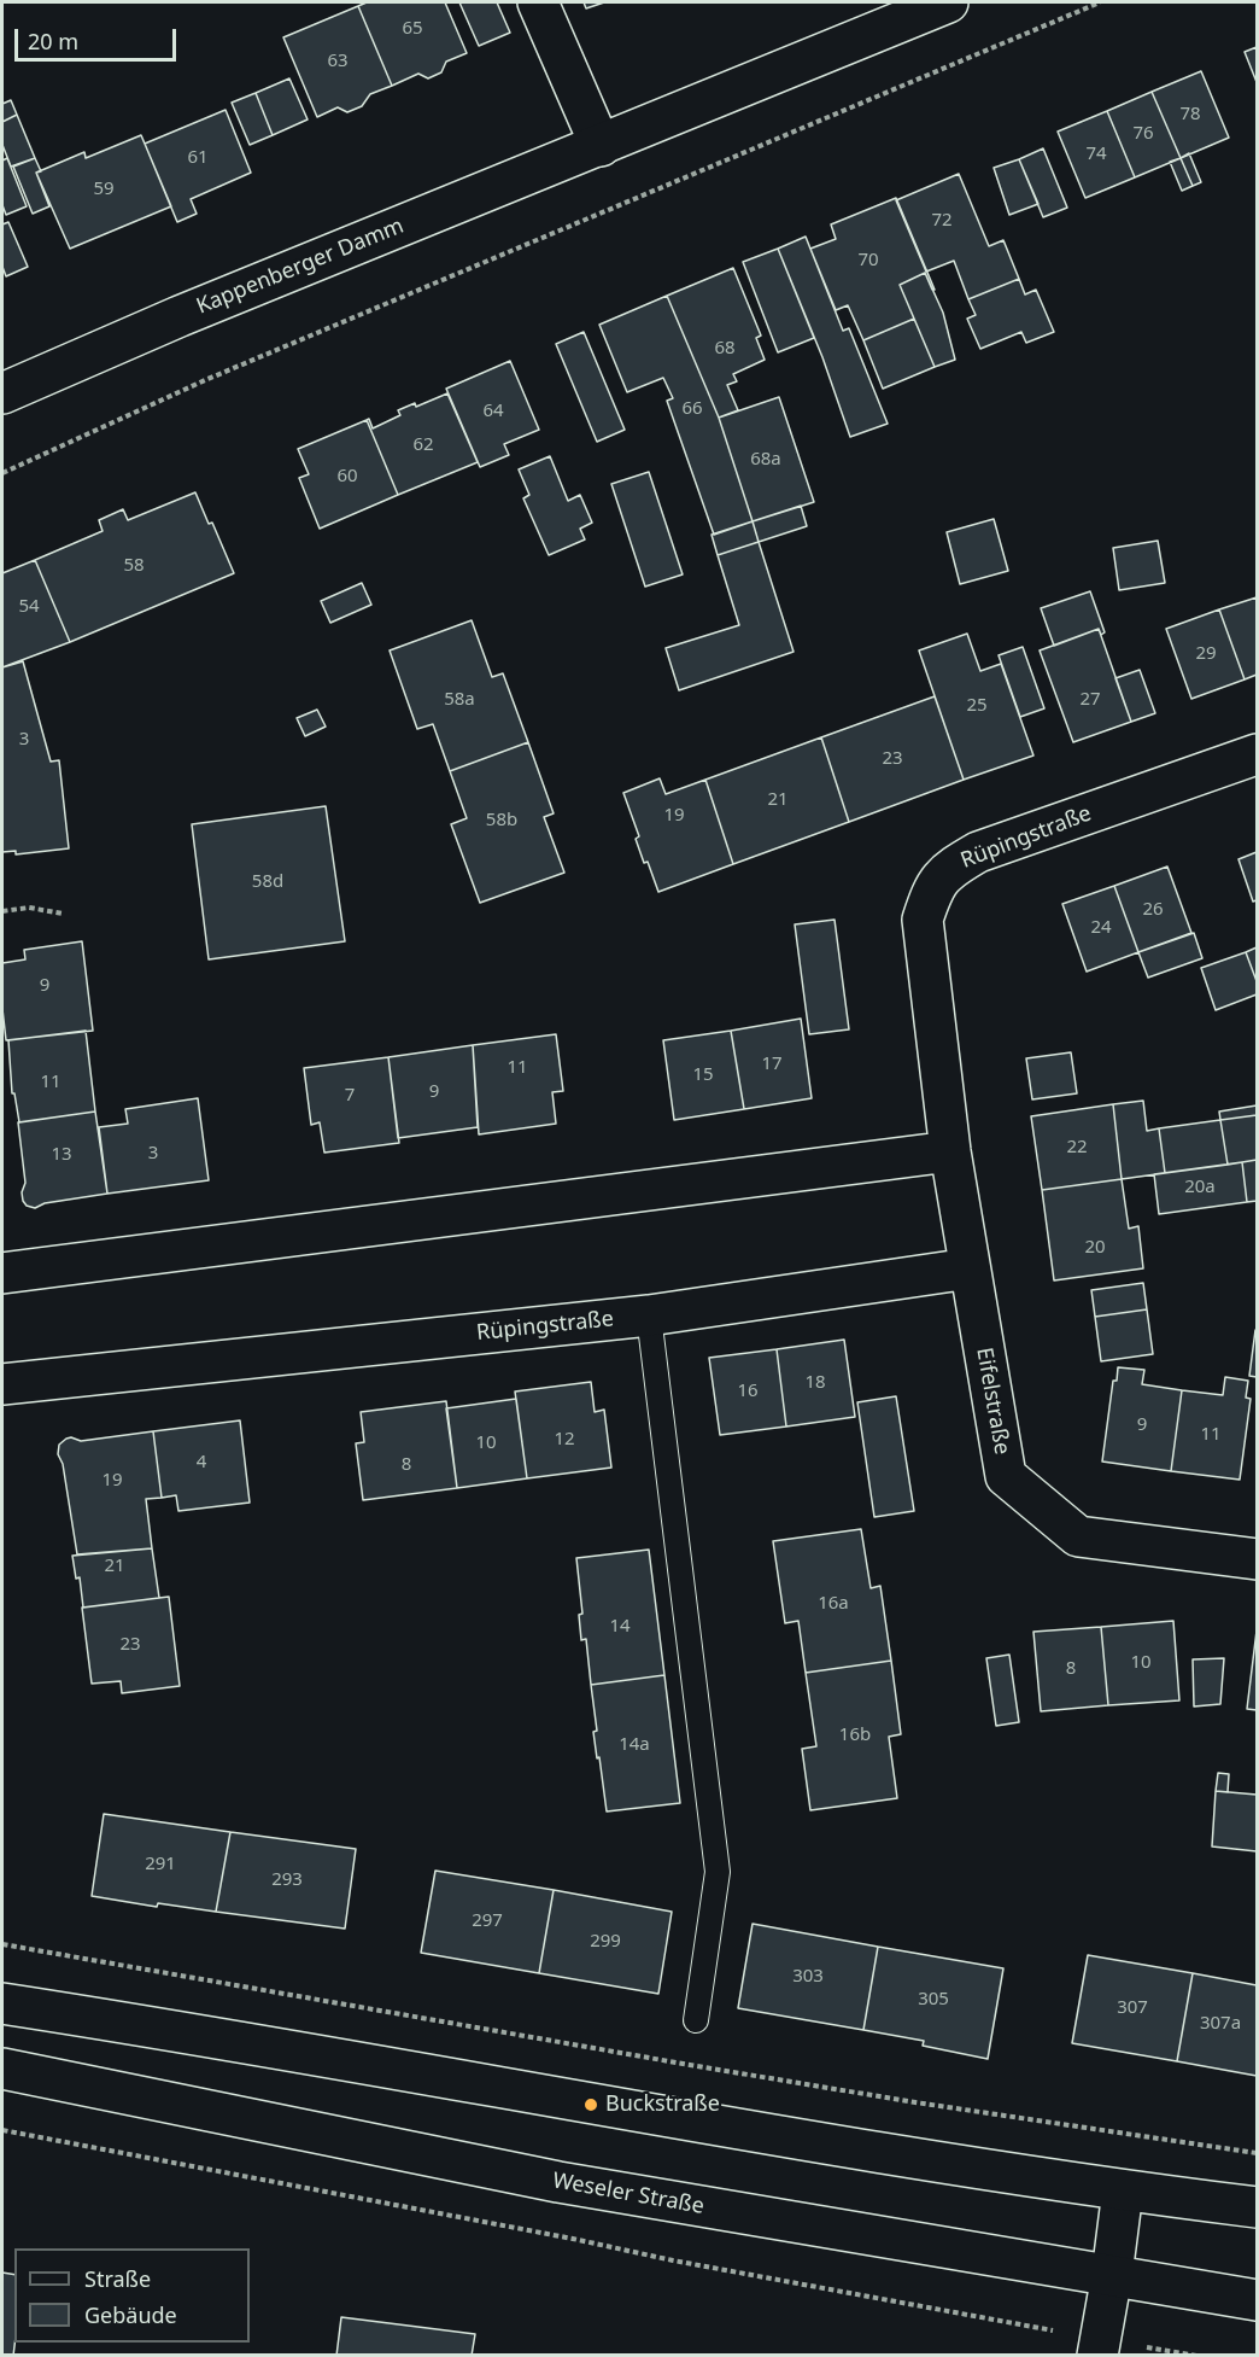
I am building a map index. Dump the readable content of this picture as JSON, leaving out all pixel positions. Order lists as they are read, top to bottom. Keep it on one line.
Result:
{"streets":{"main road":["Kappenberger Damm","Rüpingstraße","Eifelstraße","Weseler Straße"]},"crossings":[["Rüpingstraße","Eifelstraße"]],"places":["Buckstraße"],"house_numbers":["65","63","78","76","74","61","59","72","70","68","66","64","62","68a","60","58","54","29","58a","27","25","3","23","21","19","58b","58d","26","24","9","17","11","15","11","9","7","22","3","13","20a","20","18","16","9","11","12","10","4","8","19","21","16a","14","23","10","8","16b","14a","291","293","297","299","303","305","307","307a"],"legend":["Straße","Gebäude"],"scale_bar":"20 m"}
